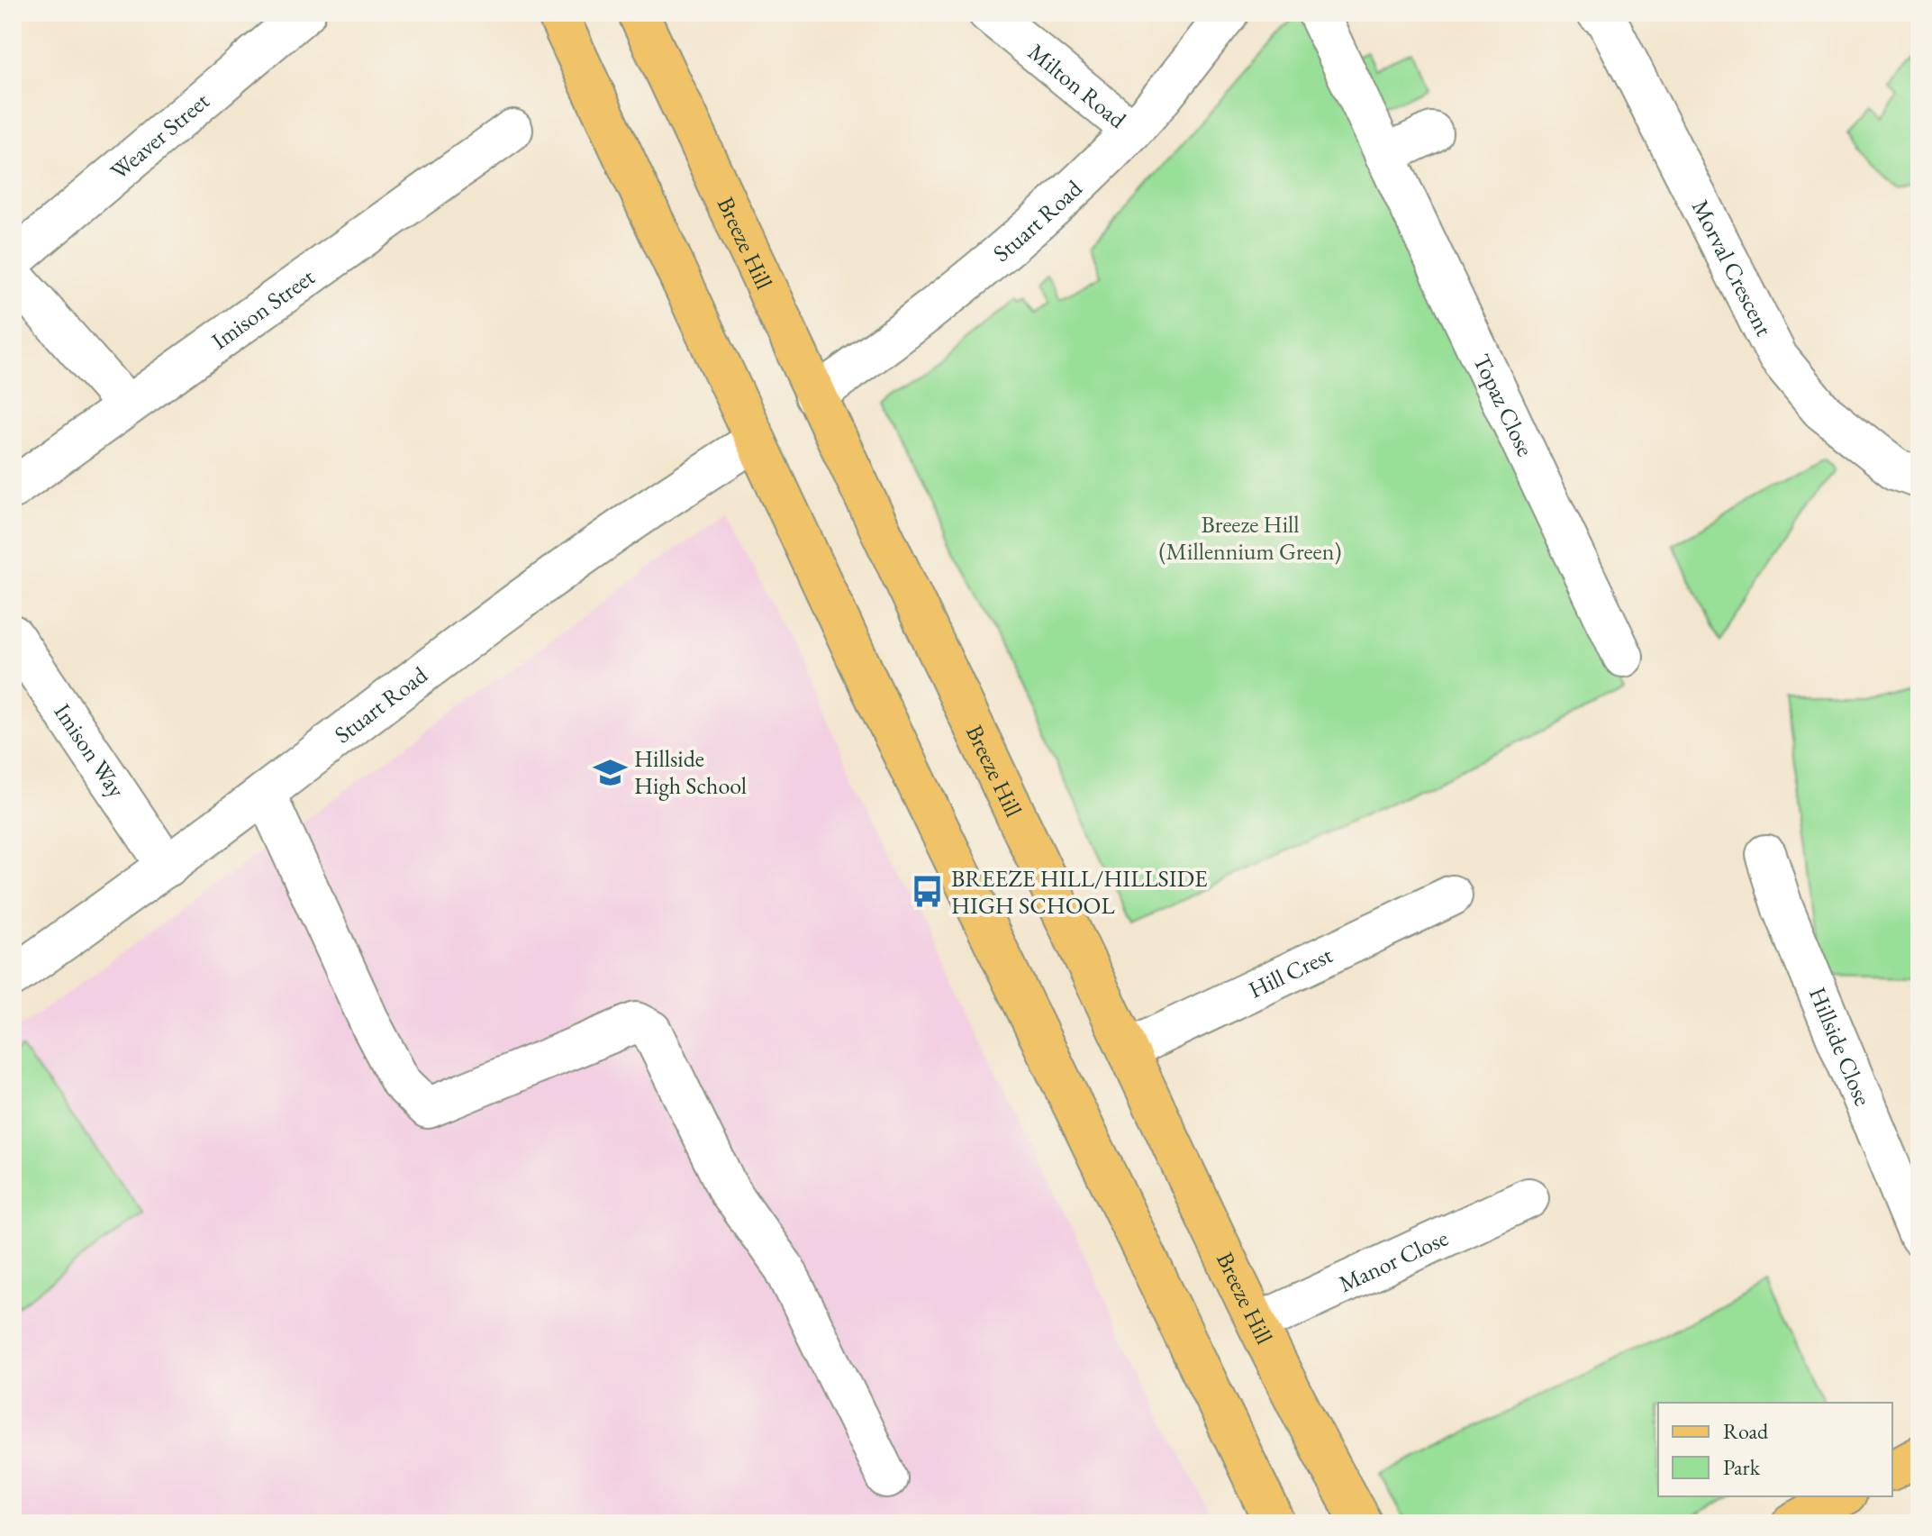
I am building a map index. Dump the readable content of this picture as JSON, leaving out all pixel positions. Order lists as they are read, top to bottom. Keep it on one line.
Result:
{"streets":{"main road":["Breeze Hill"],"street":["Milton Road","Weaver Street","Stuart Road","Morval Crescent","Imison Street","Topaz Close","Imison Way","Hill Crest","Hillside Close","Manor Close"]},"crossings":[["Milton Road","Stuart Road"],["Stuart Road","Breeze Hill"],["Stuart Road","Imison Way"],["Breeze Hill","Hill Crest"],["Breeze Hill","Manor Close"]],"parks":["Breeze Hill (Millennium Green)"],"places":{"school or university":["Hillside High School"],"bus stop":["BREEZE HILL/HILLSIDE HIGH SCHOOL"]},"legend":["Road","Park"]}
